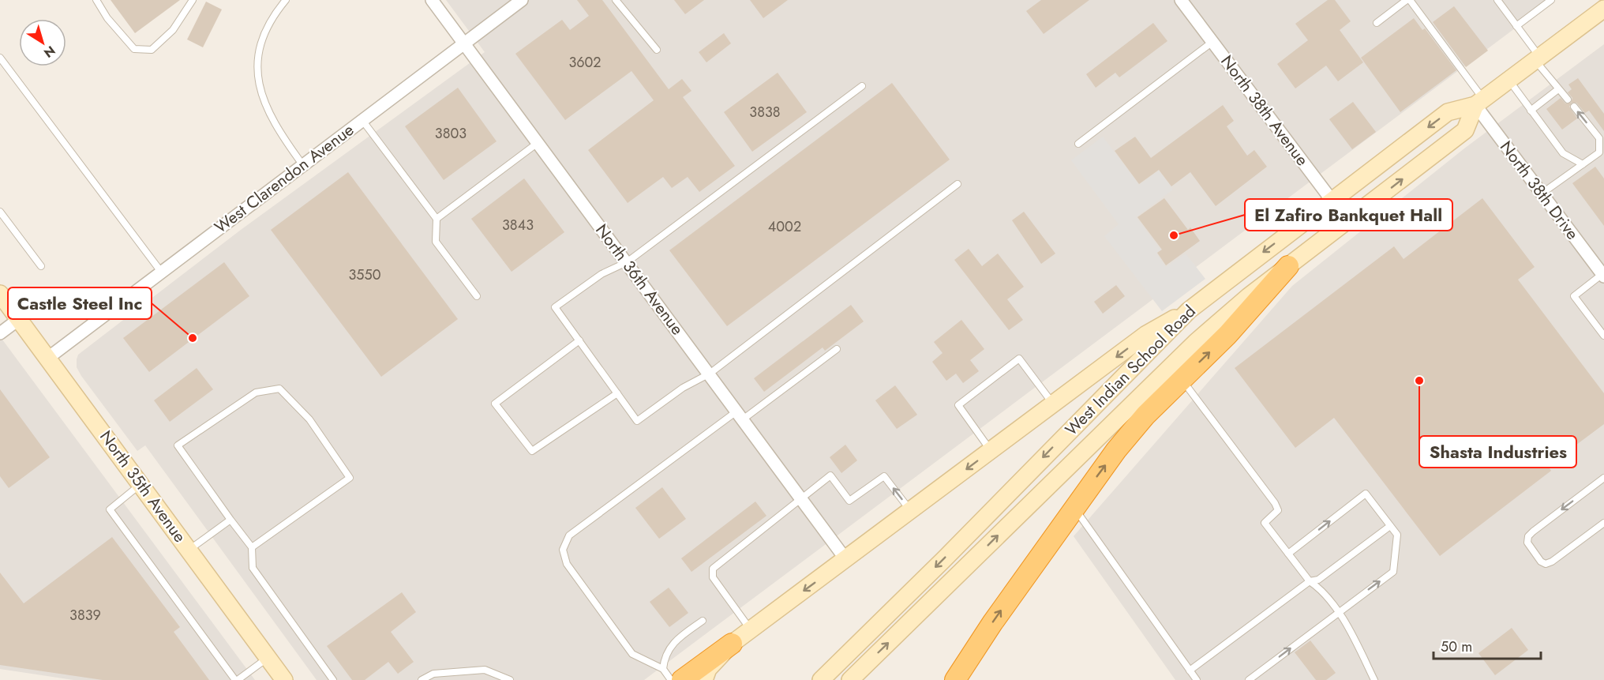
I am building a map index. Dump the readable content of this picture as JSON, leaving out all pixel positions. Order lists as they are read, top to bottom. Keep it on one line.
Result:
{"streets":{"main road":["West Indian School Road","North 35th Avenue"],"street":["North 38th Avenue","West Clarendon Avenue","North 38th Drive","North 36th Avenue"]},"crossings":[["North 38th Avenue","West Indian School Road"],["West Clarendon Avenue","North 36th Avenue"],["West Clarendon Avenue","North 35th Avenue"],["North 38th Drive","West Indian School Road"]],"places":["El Zafiro Bankquet Hall","Castle Steel Inc","Shasta Industries"],"house_numbers":["3602","3838","3803","3843","4002","3550","3839"],"scale_bar":"50 m","north":"bottom right"}
